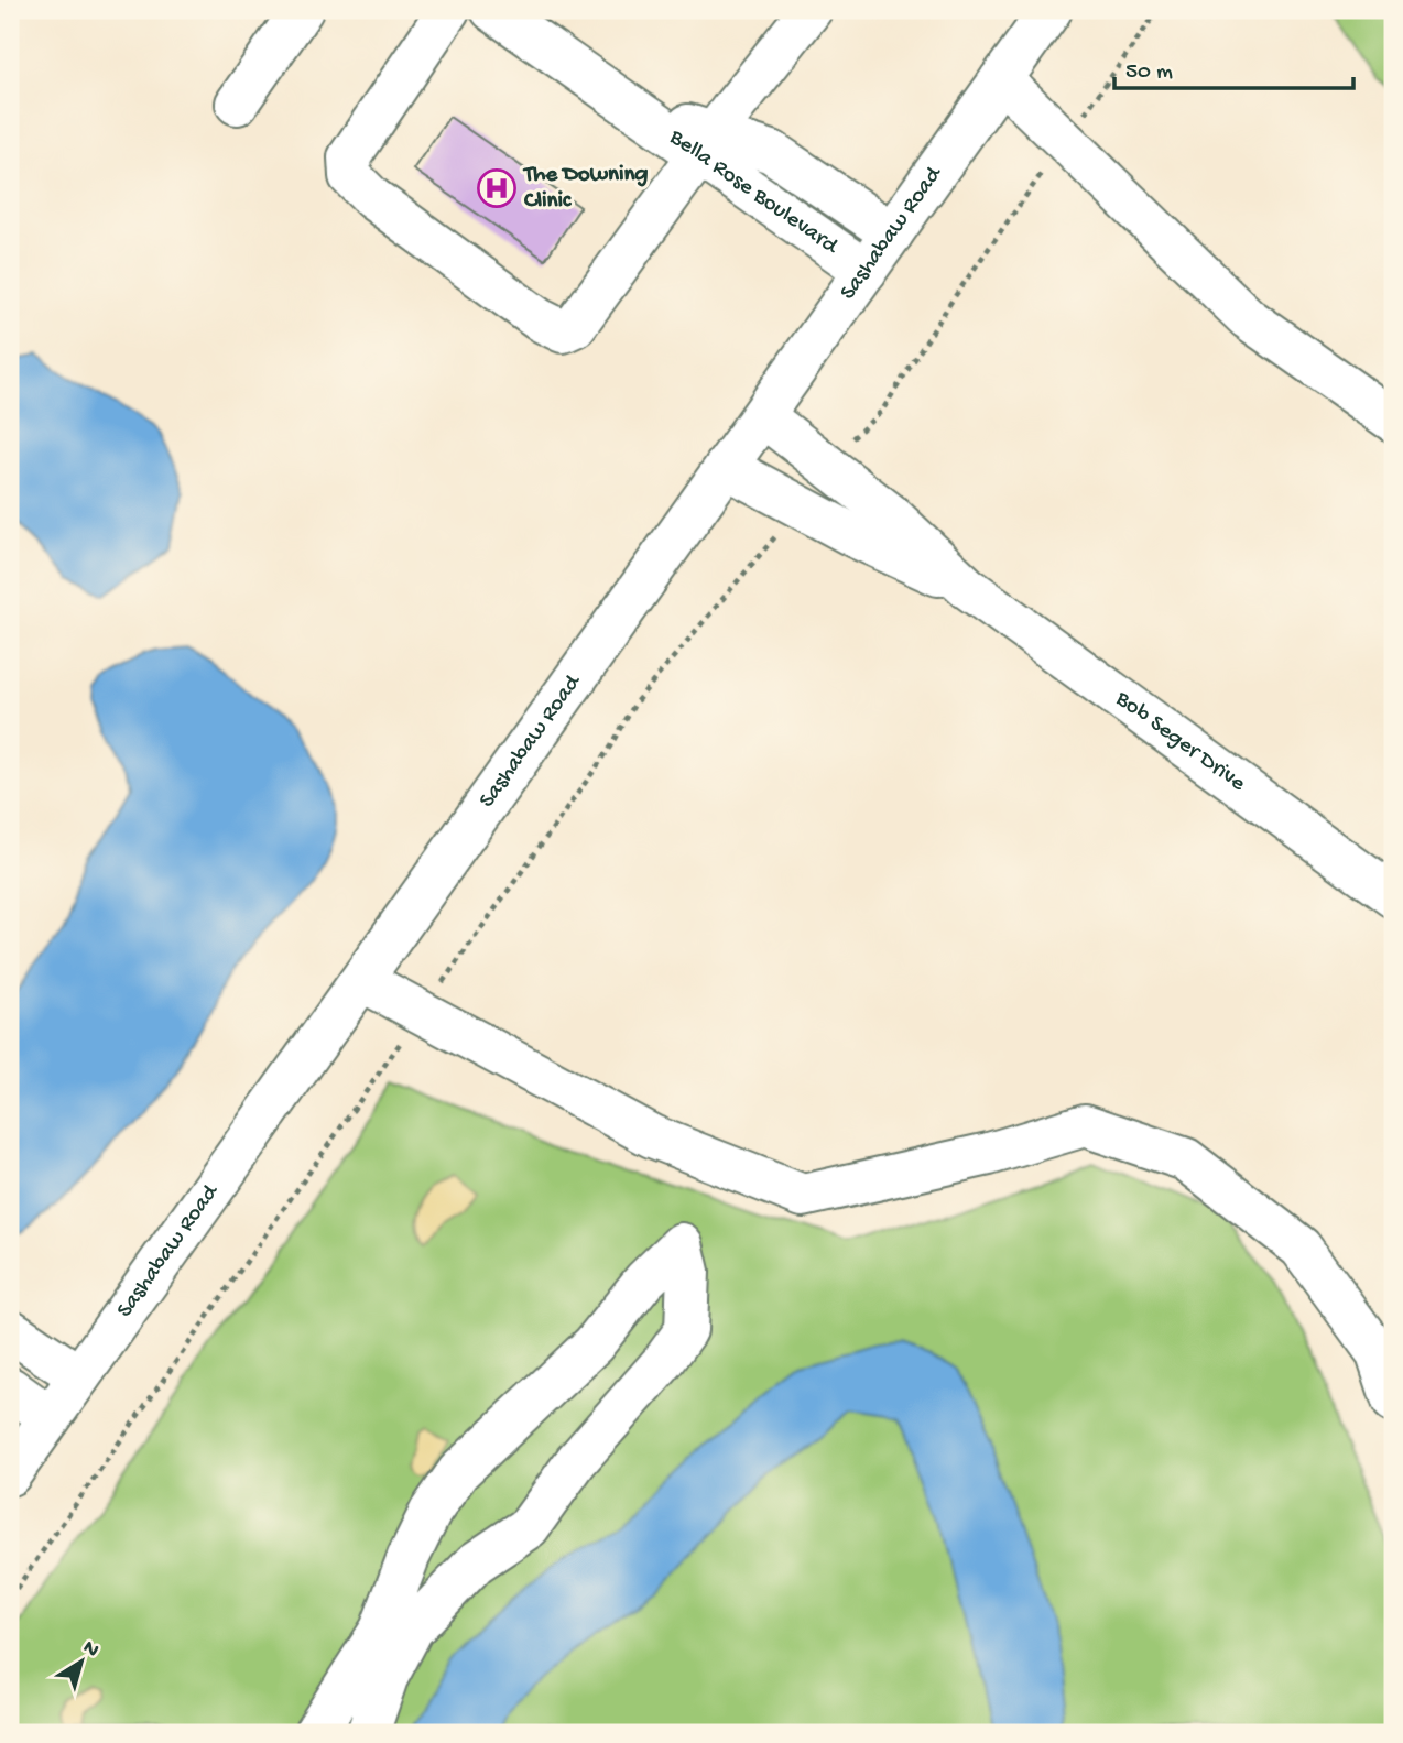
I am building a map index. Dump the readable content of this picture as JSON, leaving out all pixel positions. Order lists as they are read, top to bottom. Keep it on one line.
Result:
{"streets":{"main road":["Bella Rose Boulevard","Sashabaw Road","Bob Seger Drive"]},"crossings":[["Bella Rose Boulevard","Sashabaw Road"],["Sashabaw Road","Bob Seger Drive"]],"places":{"hospital":["The Downing Clinic"]},"scale_bar":"50 m","north":"top right"}
